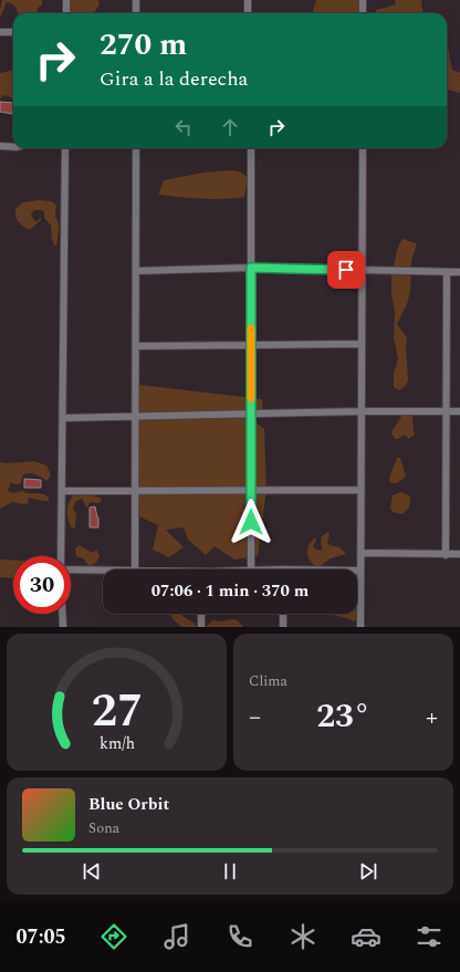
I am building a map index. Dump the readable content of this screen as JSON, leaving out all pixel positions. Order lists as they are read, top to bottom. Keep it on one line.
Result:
{"page":{"turn":["270 m","Gira a la derecha"],"limit":"30","trip":"07:06 · 1 min · 370 m","tile":"Clima","heat":["−","23°","+"],"song":["Blue Orbit","Sona"],"tabs":"07:05","gauge":["27","km/h"]}}
